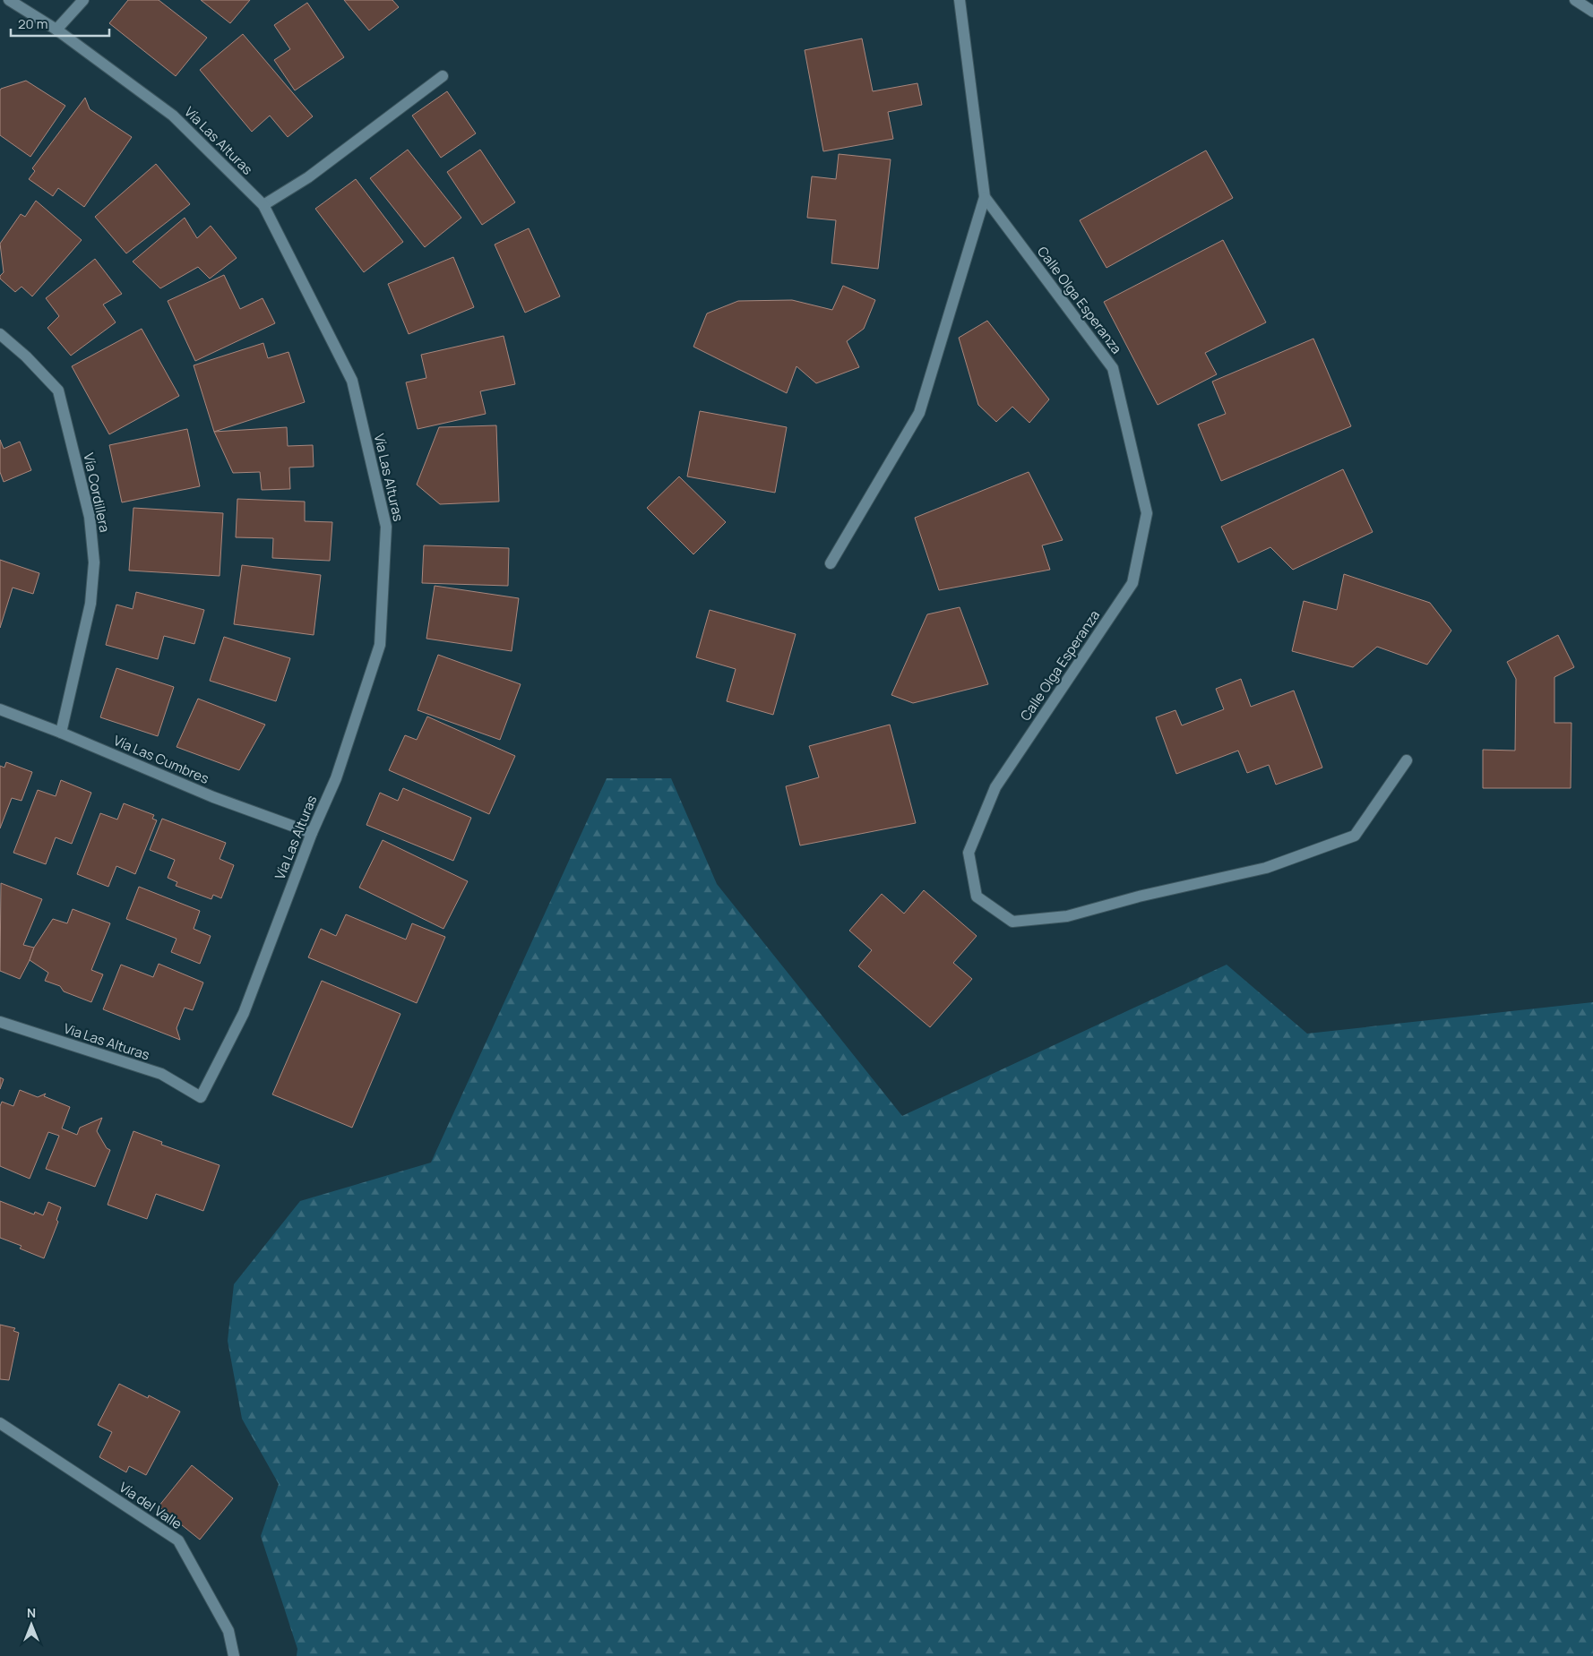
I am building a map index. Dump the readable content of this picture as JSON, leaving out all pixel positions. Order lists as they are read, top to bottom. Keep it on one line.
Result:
{"streets":{"street":["Vía Las Alturas","Calle Olga Esperanza","Vía Cordillera","Vía Las Cumbres","Via Las Alturas","Vía del Valle"]},"crossings":[["Vía Las Alturas","Vía Las Cumbres"],["Vía Las Alturas","Via Las Alturas"],["Vía Cordillera","Vía Las Cumbres"]],"scale_bar":"20 m","north":"top"}
